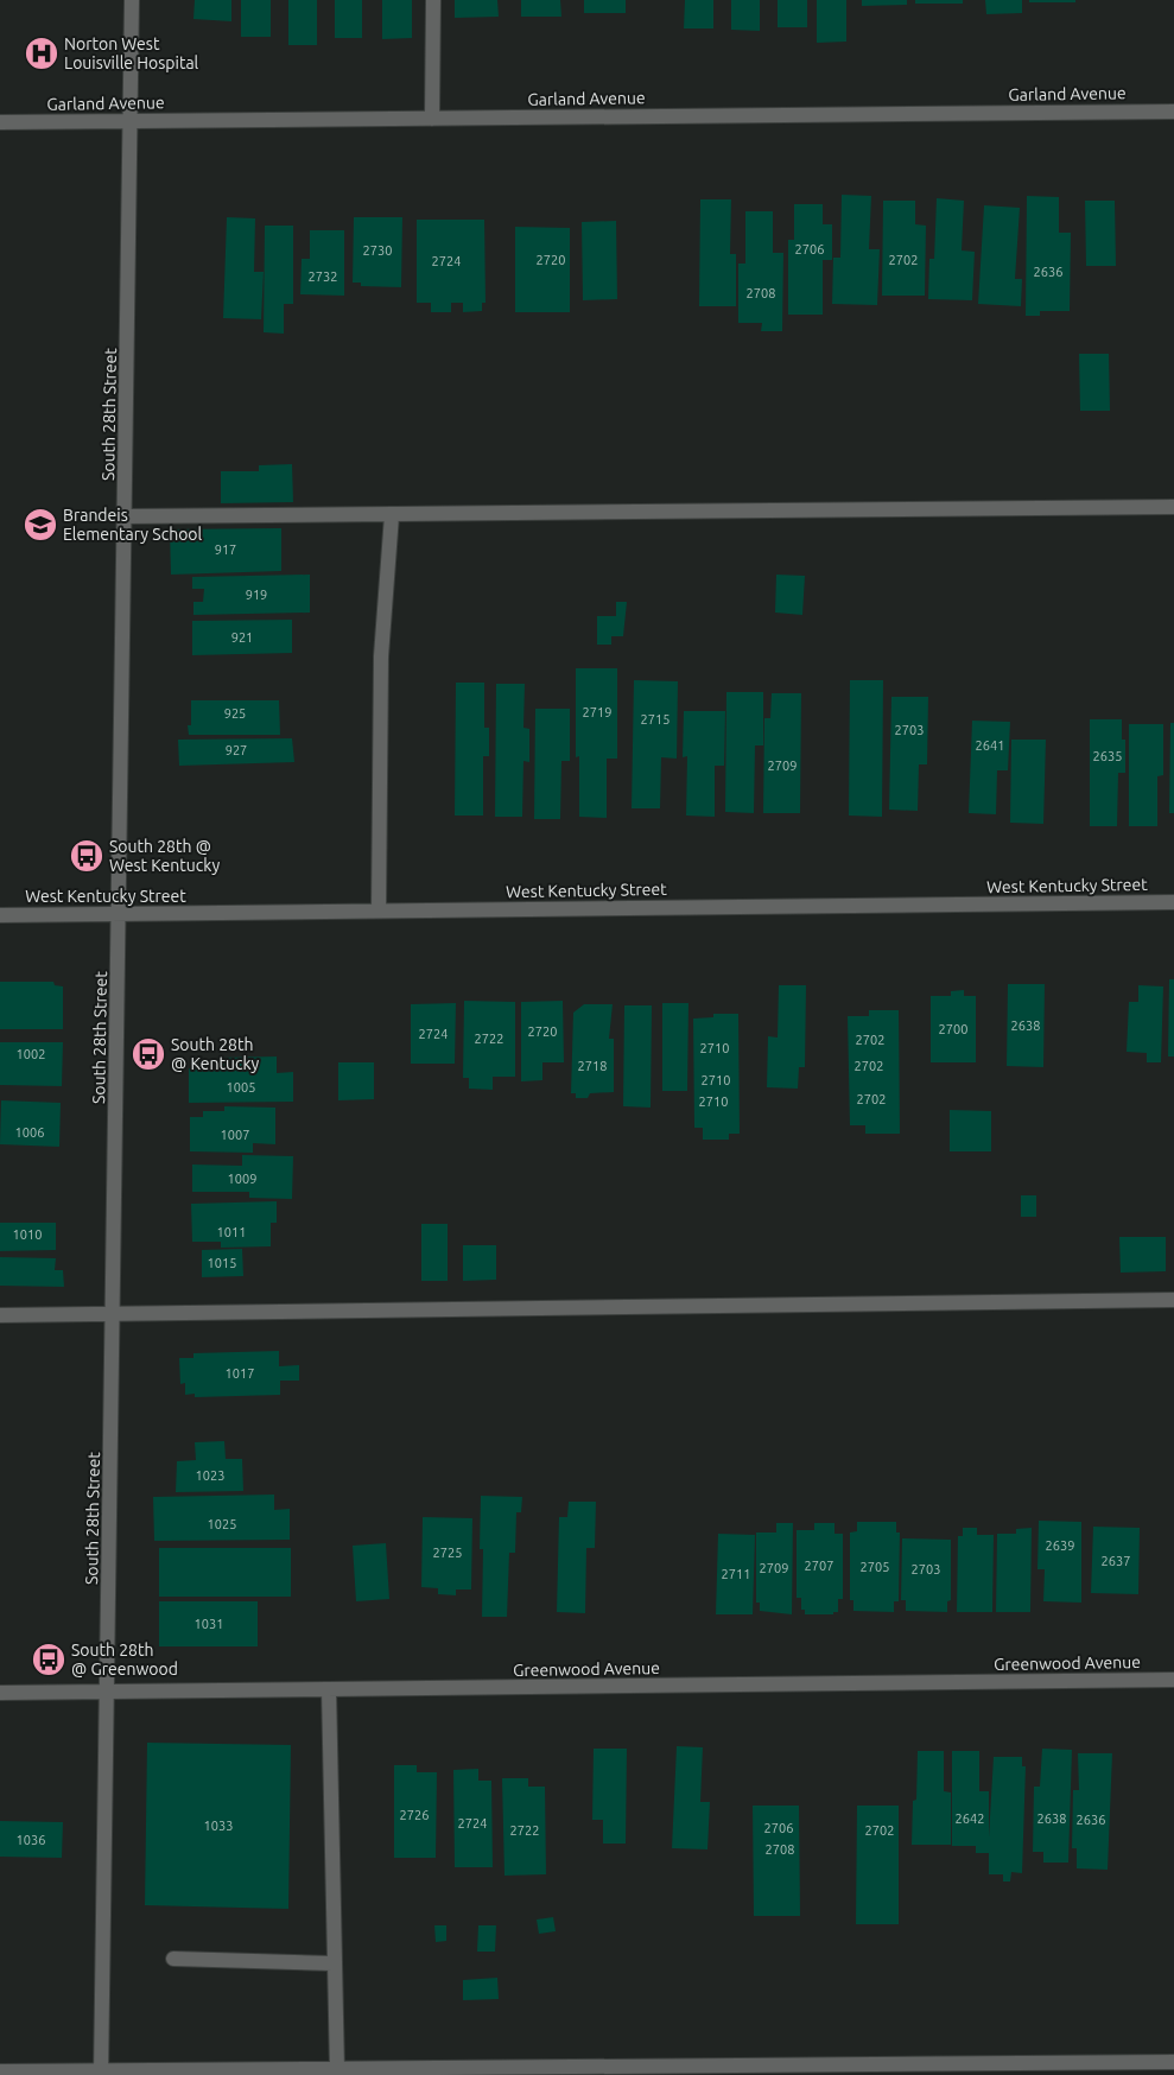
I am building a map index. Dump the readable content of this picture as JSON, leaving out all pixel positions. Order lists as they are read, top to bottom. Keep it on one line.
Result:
{"streets":{"street":["Garland Avenue","South 28th Street","West Kentucky Street","Greenwood Avenue"]},"crossings":[["Garland Avenue","South 28th Street"],["South 28th Street","West Kentucky Street"],["South 28th Street","Greenwood Avenue"]],"places":{"hospital":["Norton West Louisville Hospital"],"school or university":["Brandeis Elementary School"],"bus stop":["South 28th @ West Kentucky","South 28th @ Kentucky","South 28th @ Greenwood"]},"house_numbers":["2706","2730","2720","2702","2724","2636","2732","2708","917","919","921","2719","925","2715","2703","2641","927","2635","2709","2638","2700","2720","2724","2722","2702","2710","1002","2718","2702","2710","1005","2702","2710","1006","1007","1009","1011","1010","1015","1017","1023","1025","2639","2725","2637","2707","2705","2709","2703","2711","1031","2726","2642","2638","2636","2724","1033","2706","2722","2702","1036","2708"]}
